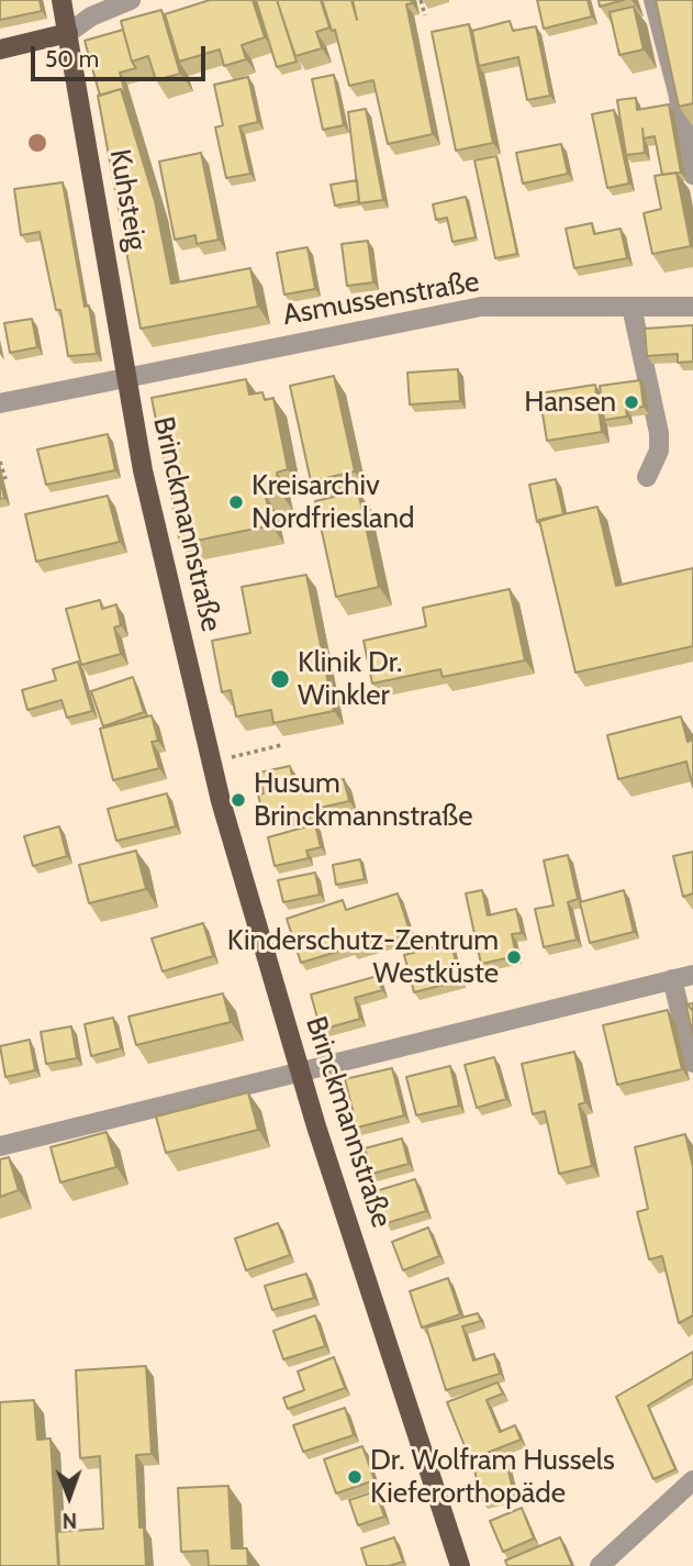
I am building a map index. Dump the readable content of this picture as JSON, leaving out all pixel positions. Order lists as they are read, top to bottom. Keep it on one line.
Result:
{"streets":{"main road":["Kuhsteig","Brinckmannstraße"],"street":["Asmussenstraße"]},"crossings":[["Kuhsteig","Asmussenstraße"],["Kuhsteig","Brinckmannstraße"],["Asmussenstraße","Brinckmannstraße"]],"places":["Hansen","Kreisarchiv Nordfriesland","Klinik Dr. Winkler","Husum Brinckmannstraße","Kinderschutz-Zentrum Westküste","Dr. Wolfram Hussels Kieferorthopäde"],"scale_bar":"50 m","north":"bottom"}
